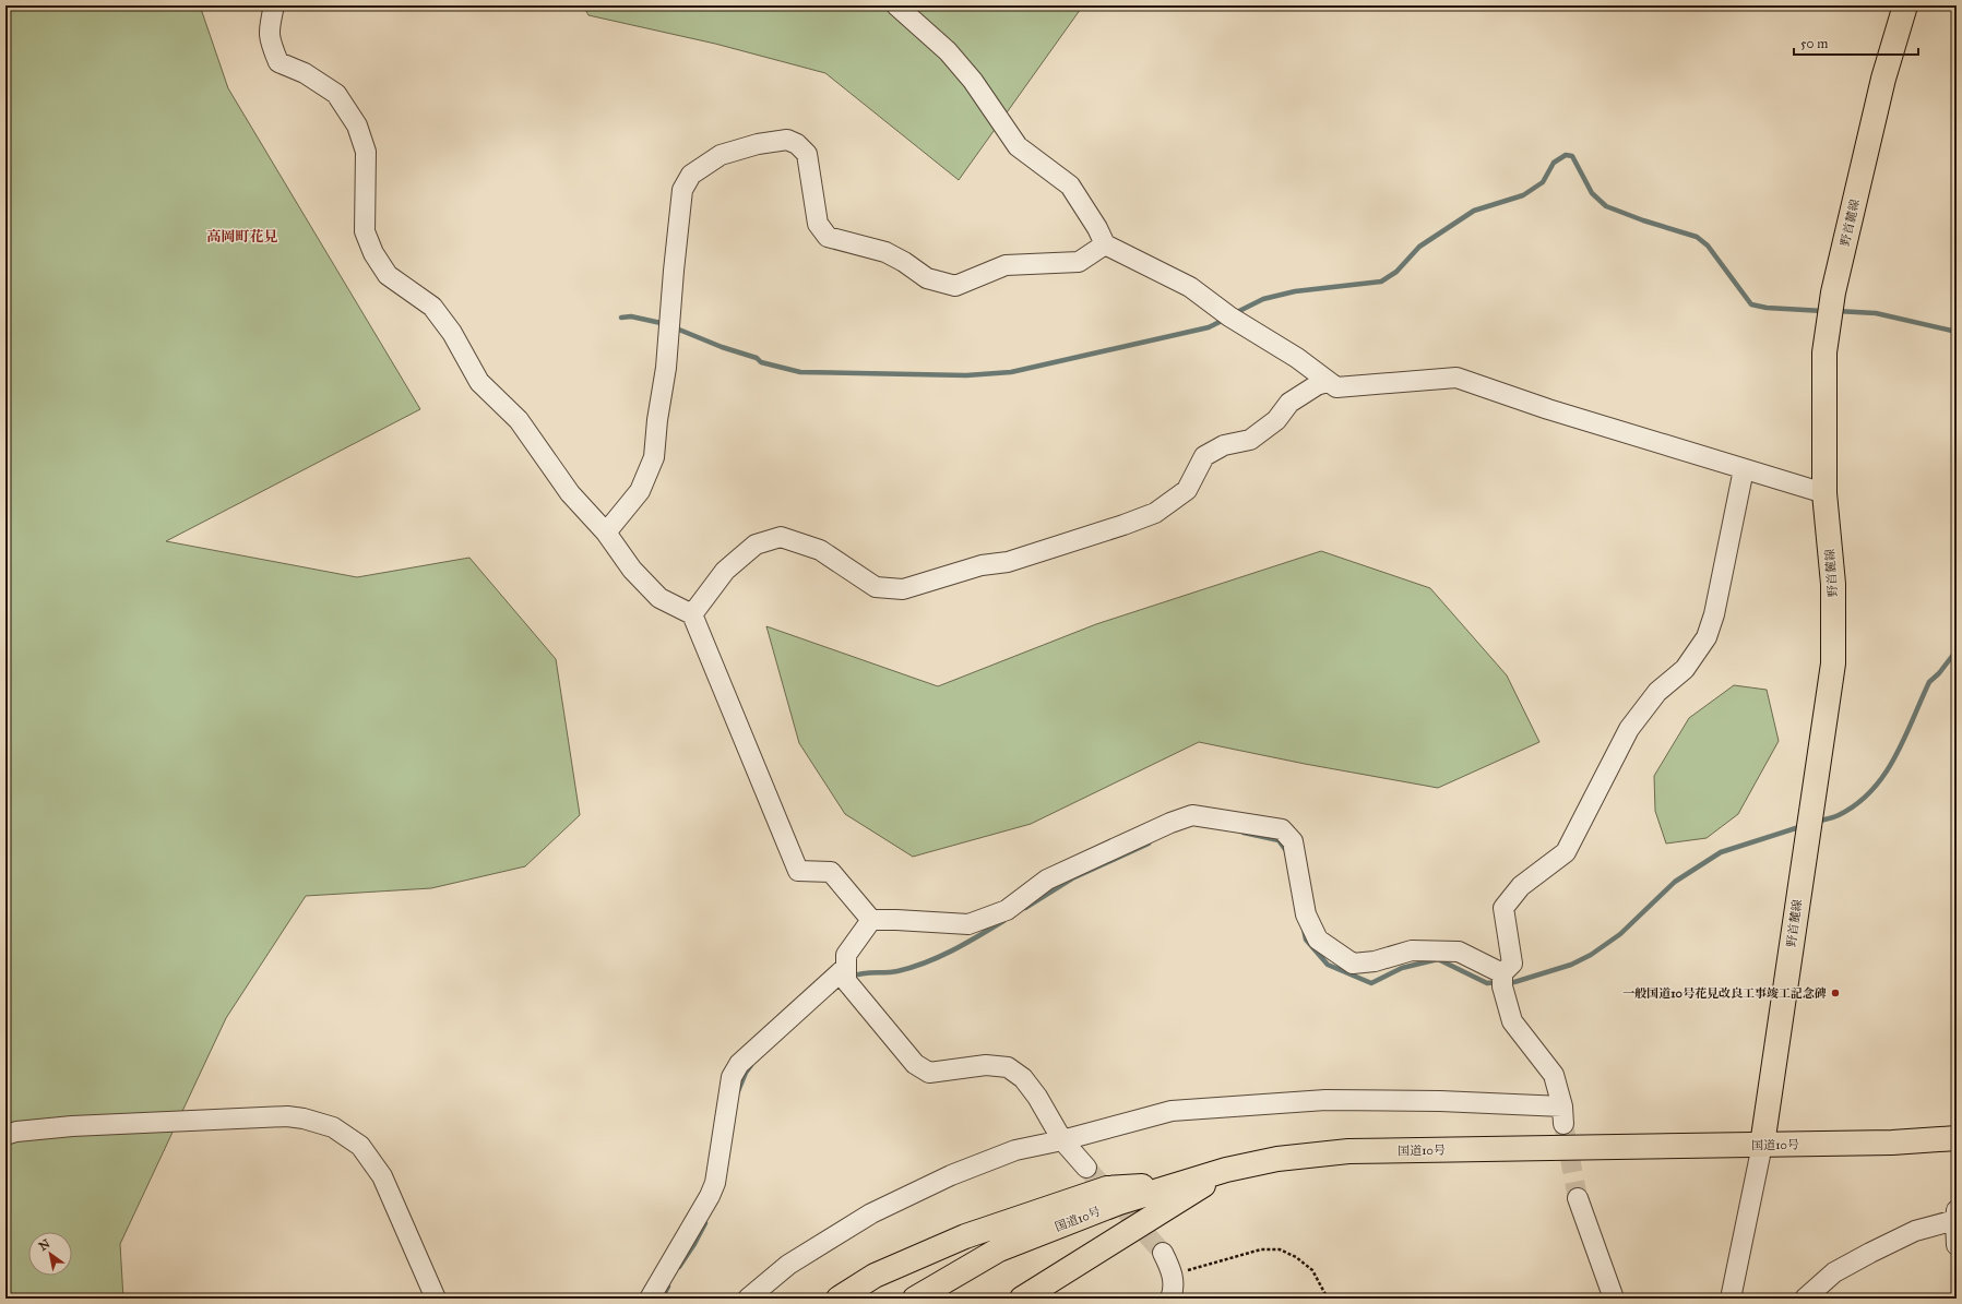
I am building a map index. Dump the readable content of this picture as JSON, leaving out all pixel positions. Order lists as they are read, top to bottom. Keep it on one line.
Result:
{"streets":{"main road":["野首麓線","国道10号"]},"crossings":[["野首麓線","国道10号"]],"districts":["高岡町花見"],"places":["一般国道10号花見改良工事竣工記念碑"],"scale_bar":"50 m","north":"top left"}
